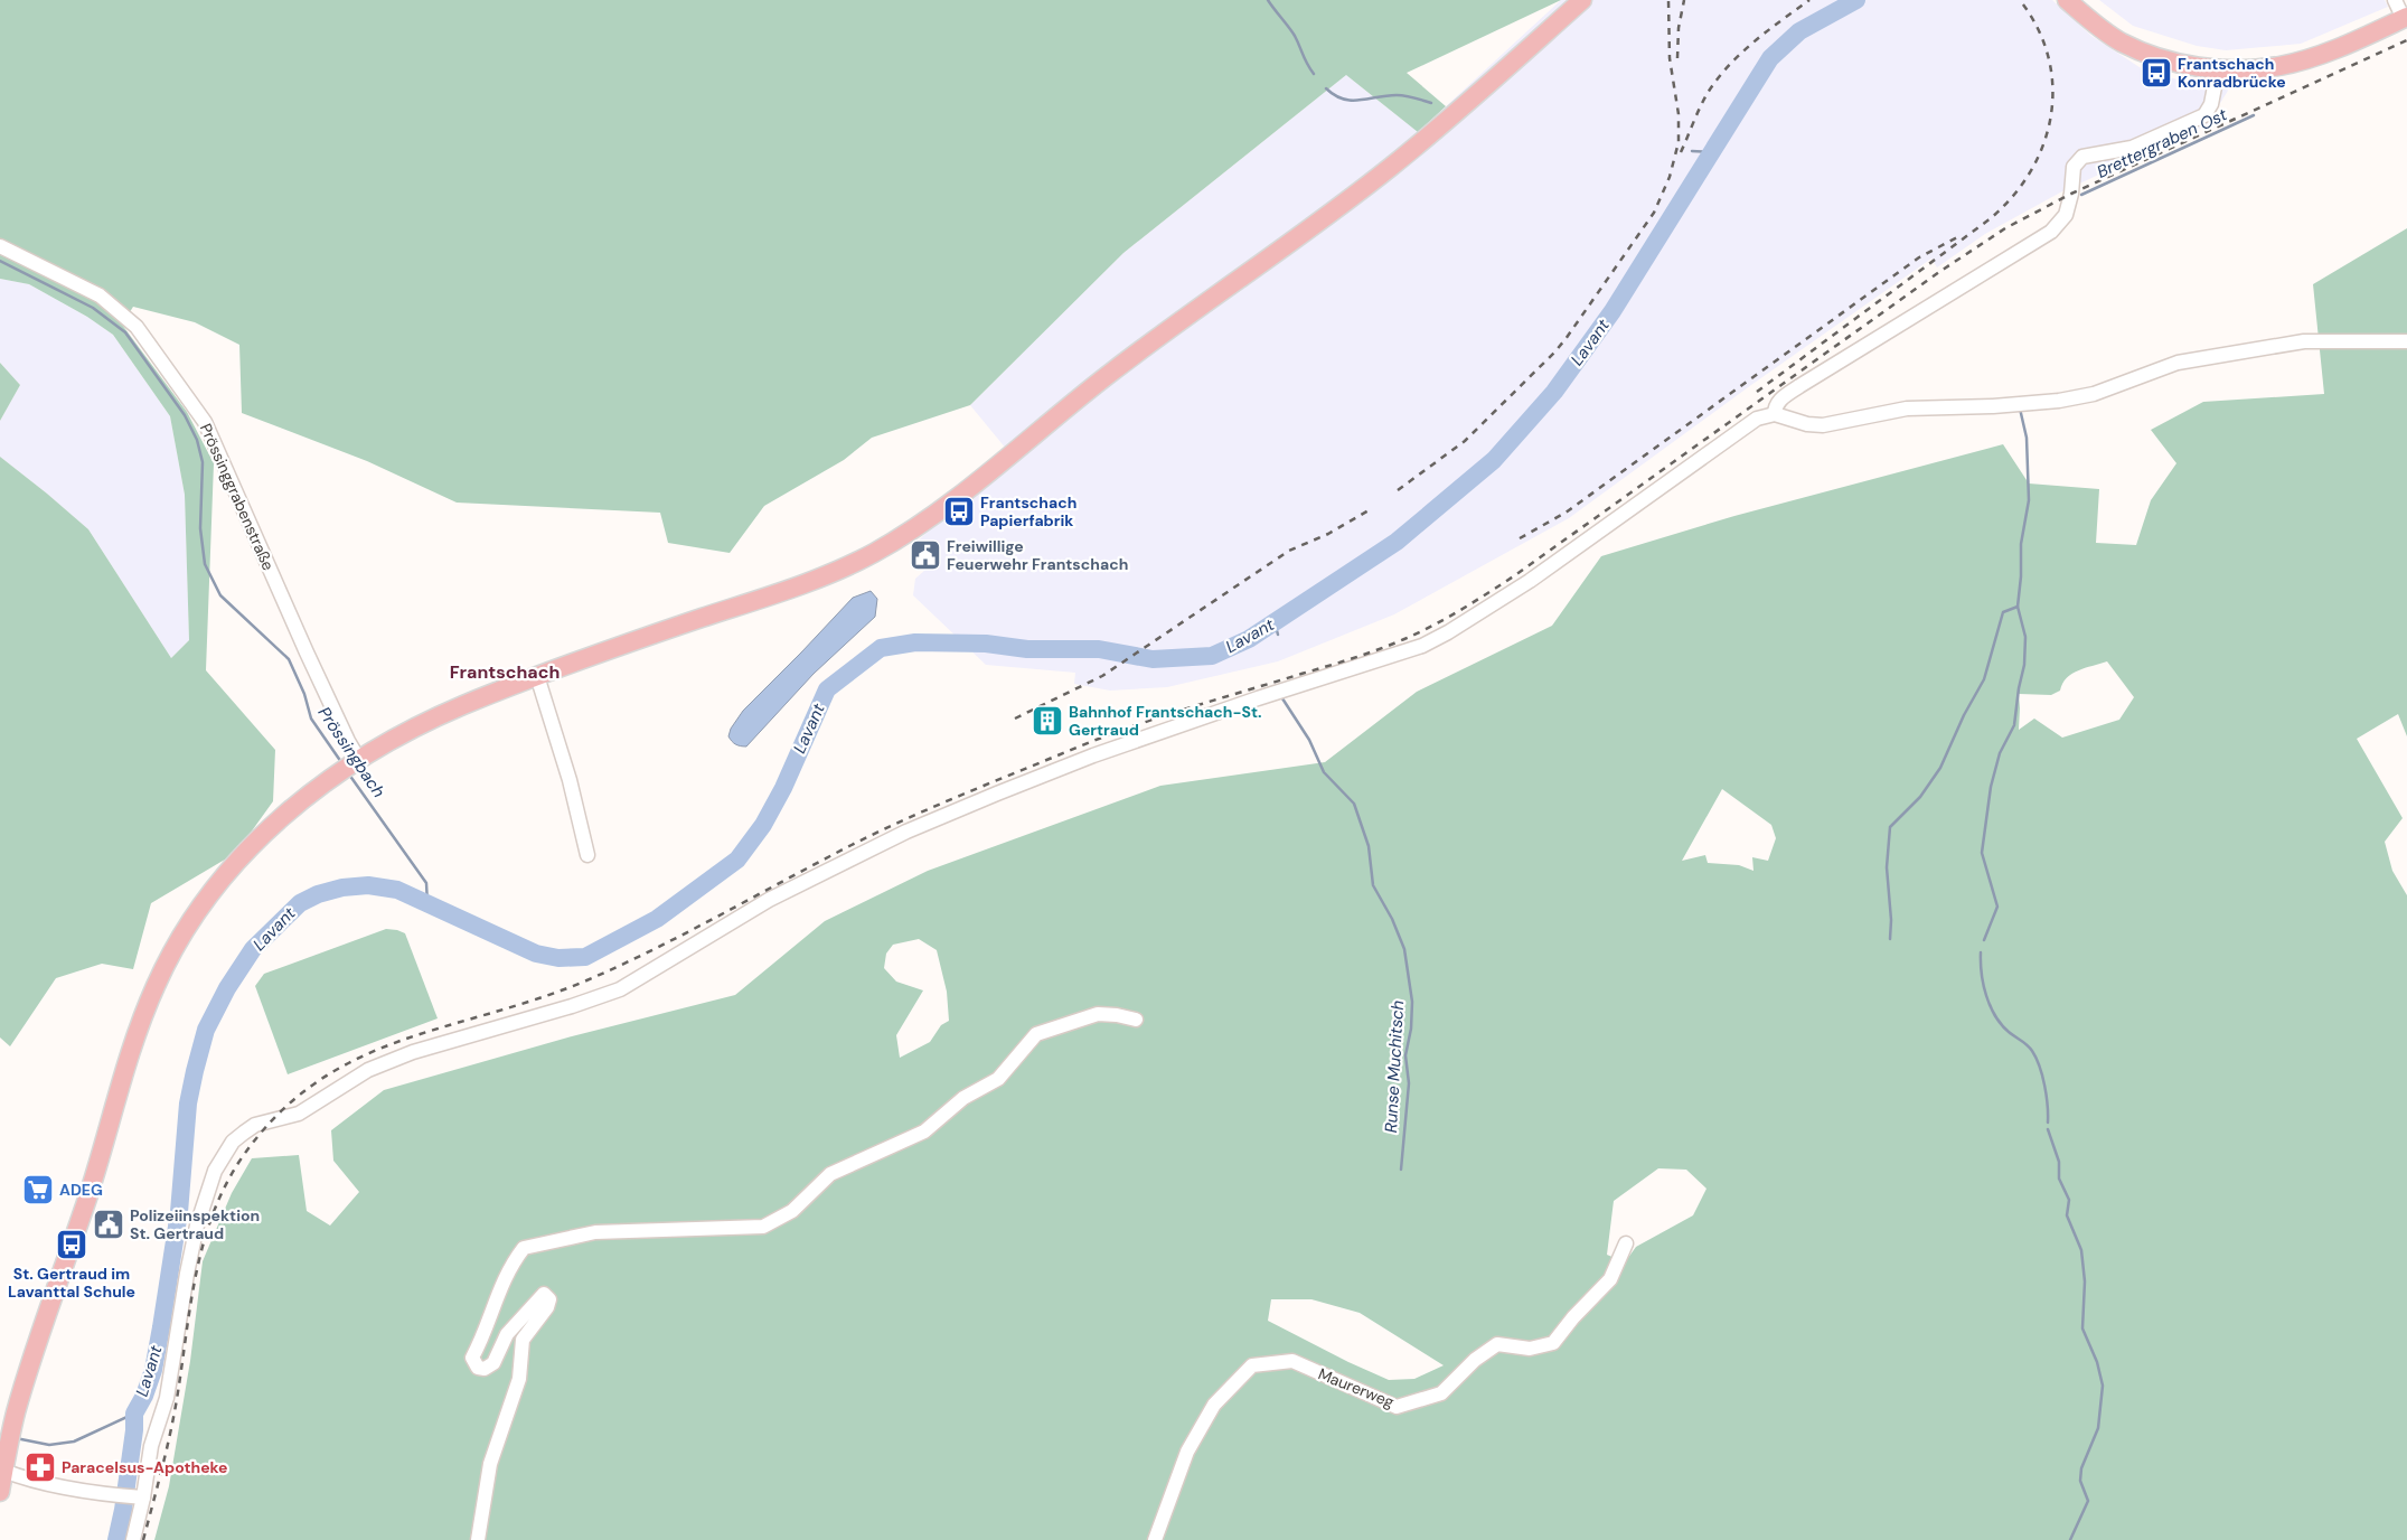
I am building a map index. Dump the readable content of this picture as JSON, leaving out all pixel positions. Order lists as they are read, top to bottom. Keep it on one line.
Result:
{"streets":{"street":["Prössinggrabenstraße","Maurerweg"]},"districts":["Frantschach"],"water":["Brettergraben Ost","Lavant","Prössingbach","Runse Muchitsch"],"places":{"bus stop":["Frantschach Konradbrücke","Frantschach Papierfabrik","St. Gertraud im Lavanttal Schule"],"public building":["Freiwillige Feuerwehr Frantschach","Polizeiinspektion St. Gertraud"],"building":["Bahnhof Frantschach-St. Gertraud"],"supermarket":["ADEG"],"pharmacy":["Paracelsus-Apotheke"]}}
